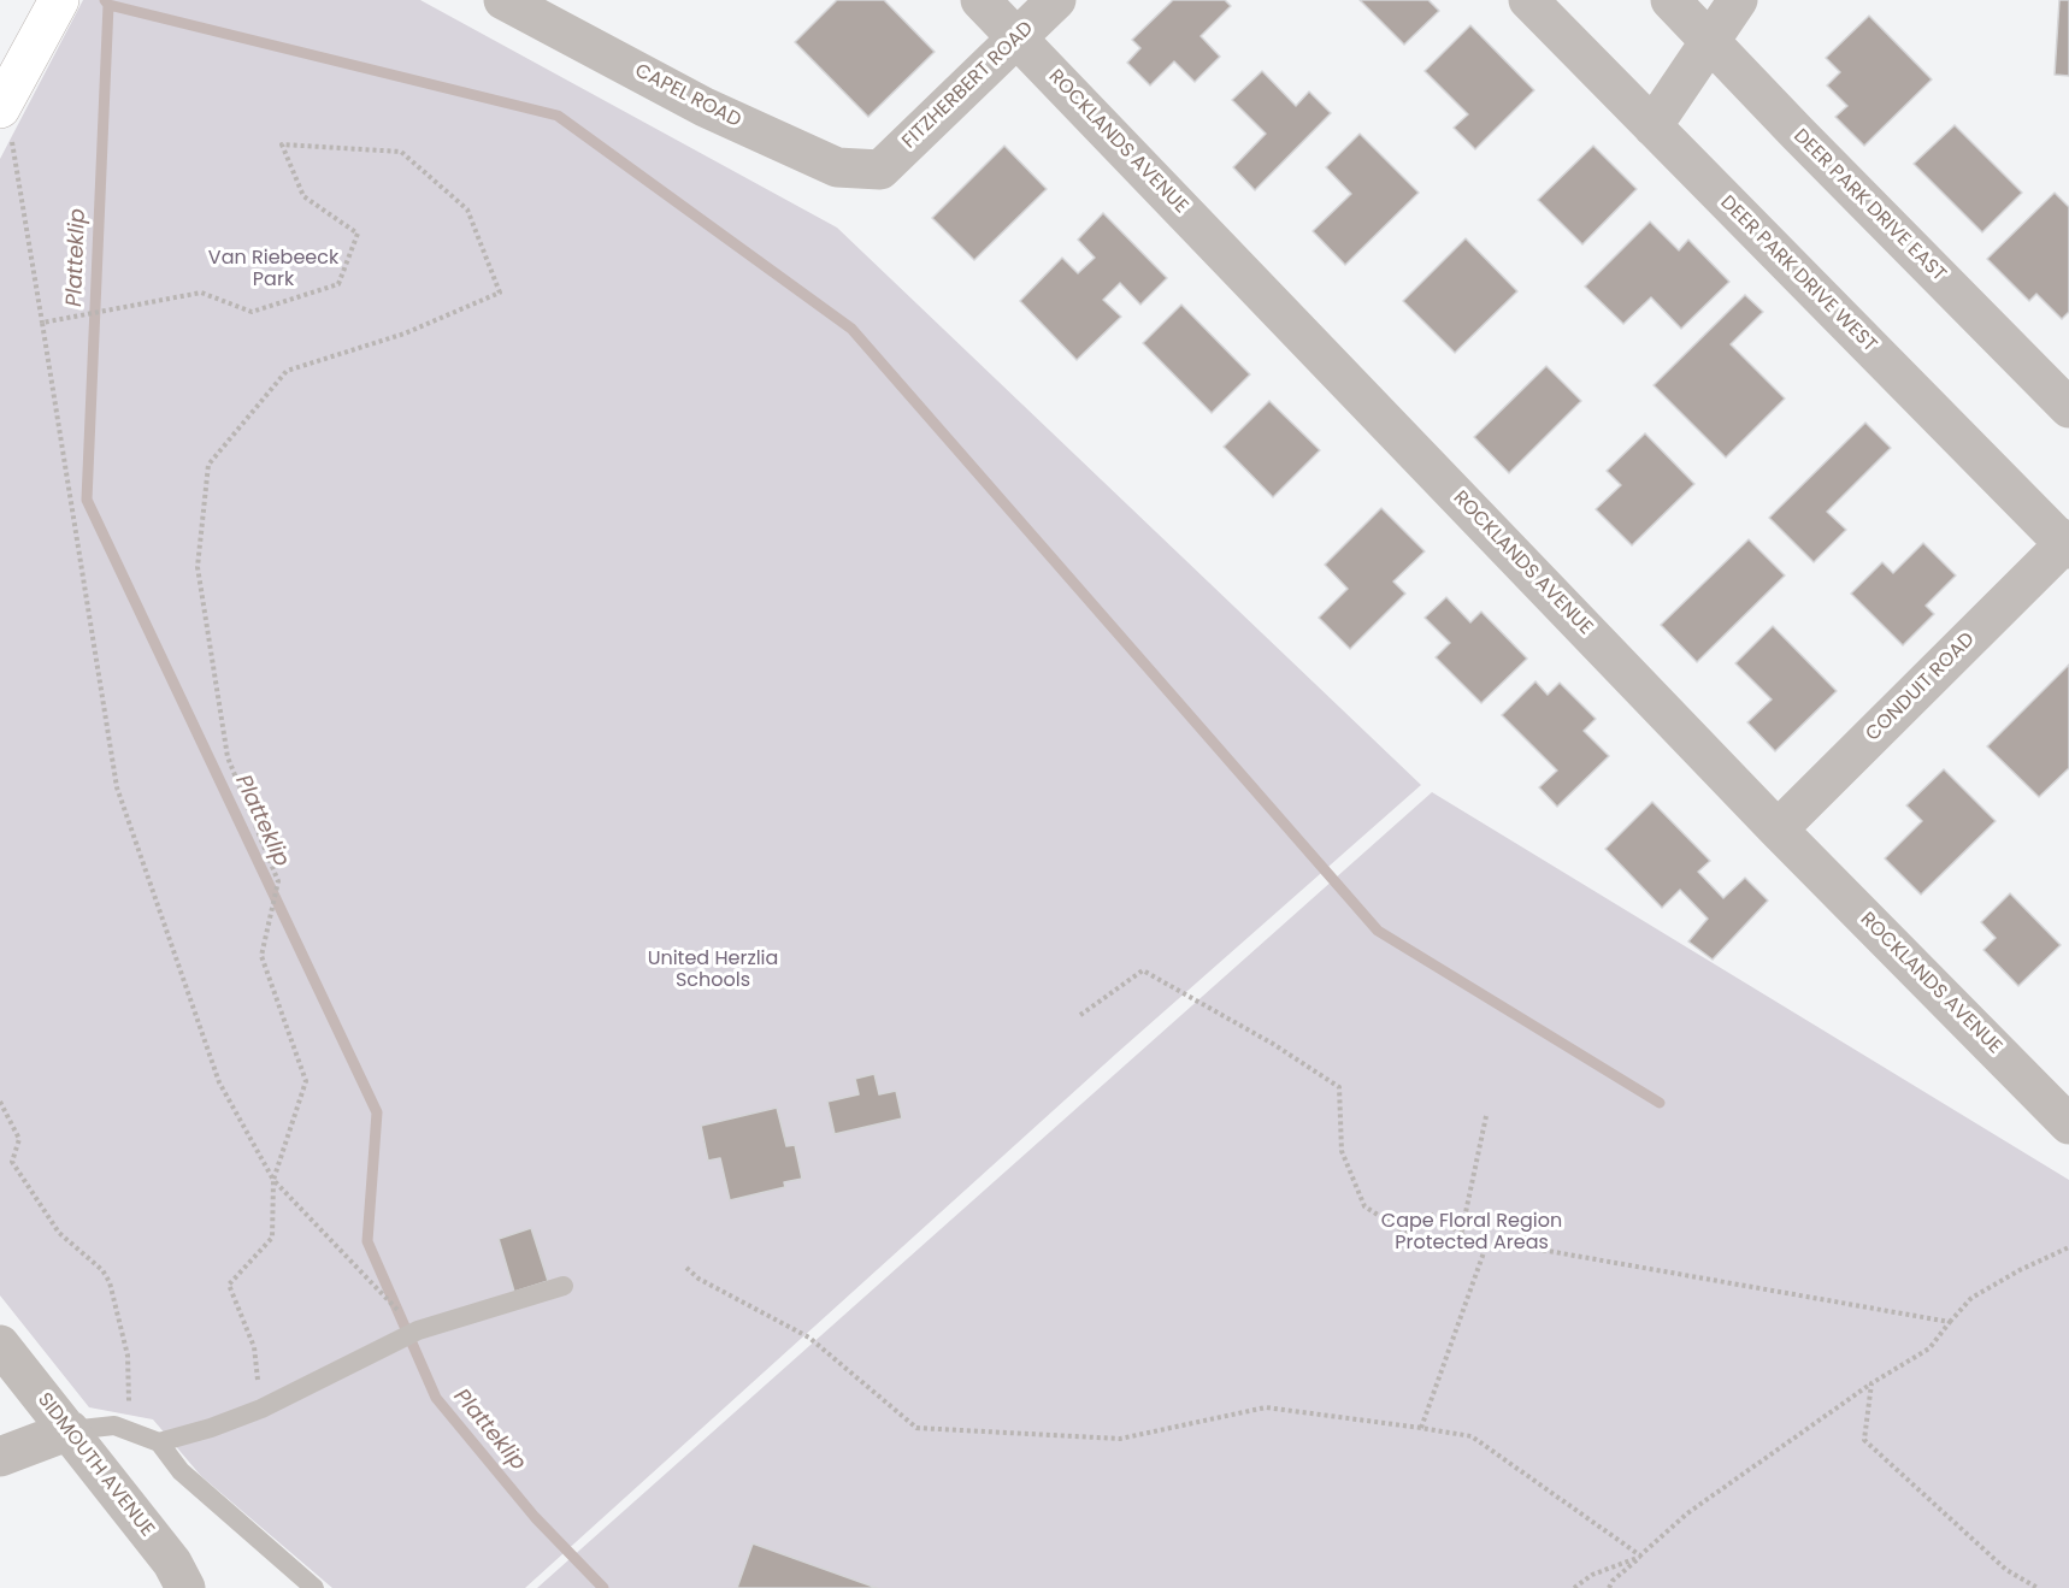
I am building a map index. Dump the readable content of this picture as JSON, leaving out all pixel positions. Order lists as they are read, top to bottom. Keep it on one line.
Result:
{"streets":{"street":["FITZHERBERT ROAD","CAPEL ROAD","ROCKLANDS AVENUE","DEER PARK DRIVE EAST","DEER PARK DRIVE WEST","CONDUIT ROAD","SIDMOUTH AVENUE"]},"crossings":[["FITZHERBERT ROAD","CAPEL ROAD"],["FITZHERBERT ROAD","ROCKLANDS AVENUE"],["ROCKLANDS AVENUE","CONDUIT ROAD"],["DEER PARK DRIVE WEST","CONDUIT ROAD"]],"water":["Platteklip"],"parks":["Van Riebeeck Park","United Herzlia Schools","Cape Floral Region Protected Areas"]}
